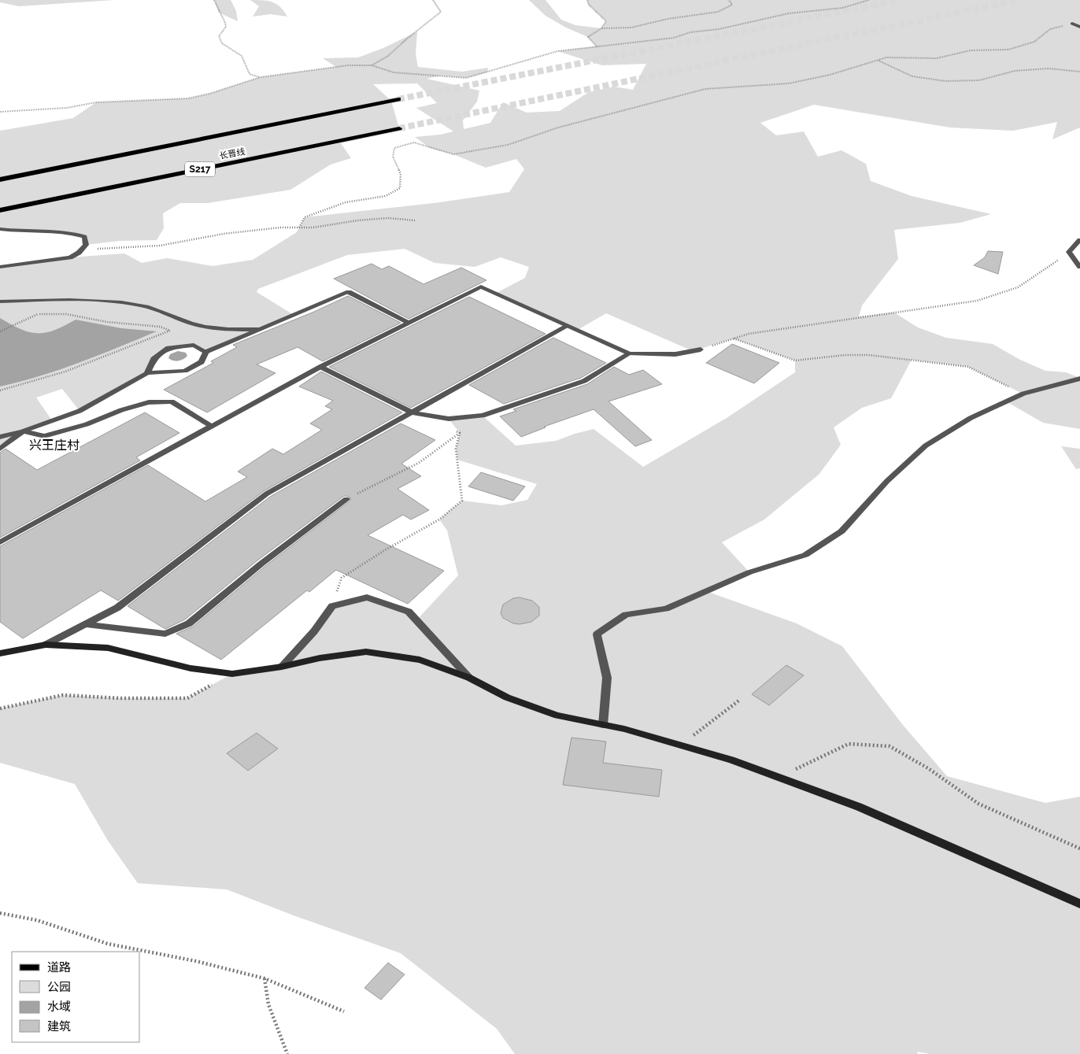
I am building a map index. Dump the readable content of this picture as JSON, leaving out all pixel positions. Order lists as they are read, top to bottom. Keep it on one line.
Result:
{"streets":{"main road":["长晋线","S217"]},"districts":["兴王庄村"],"legend":["道路","公园","水域","建筑"]}
